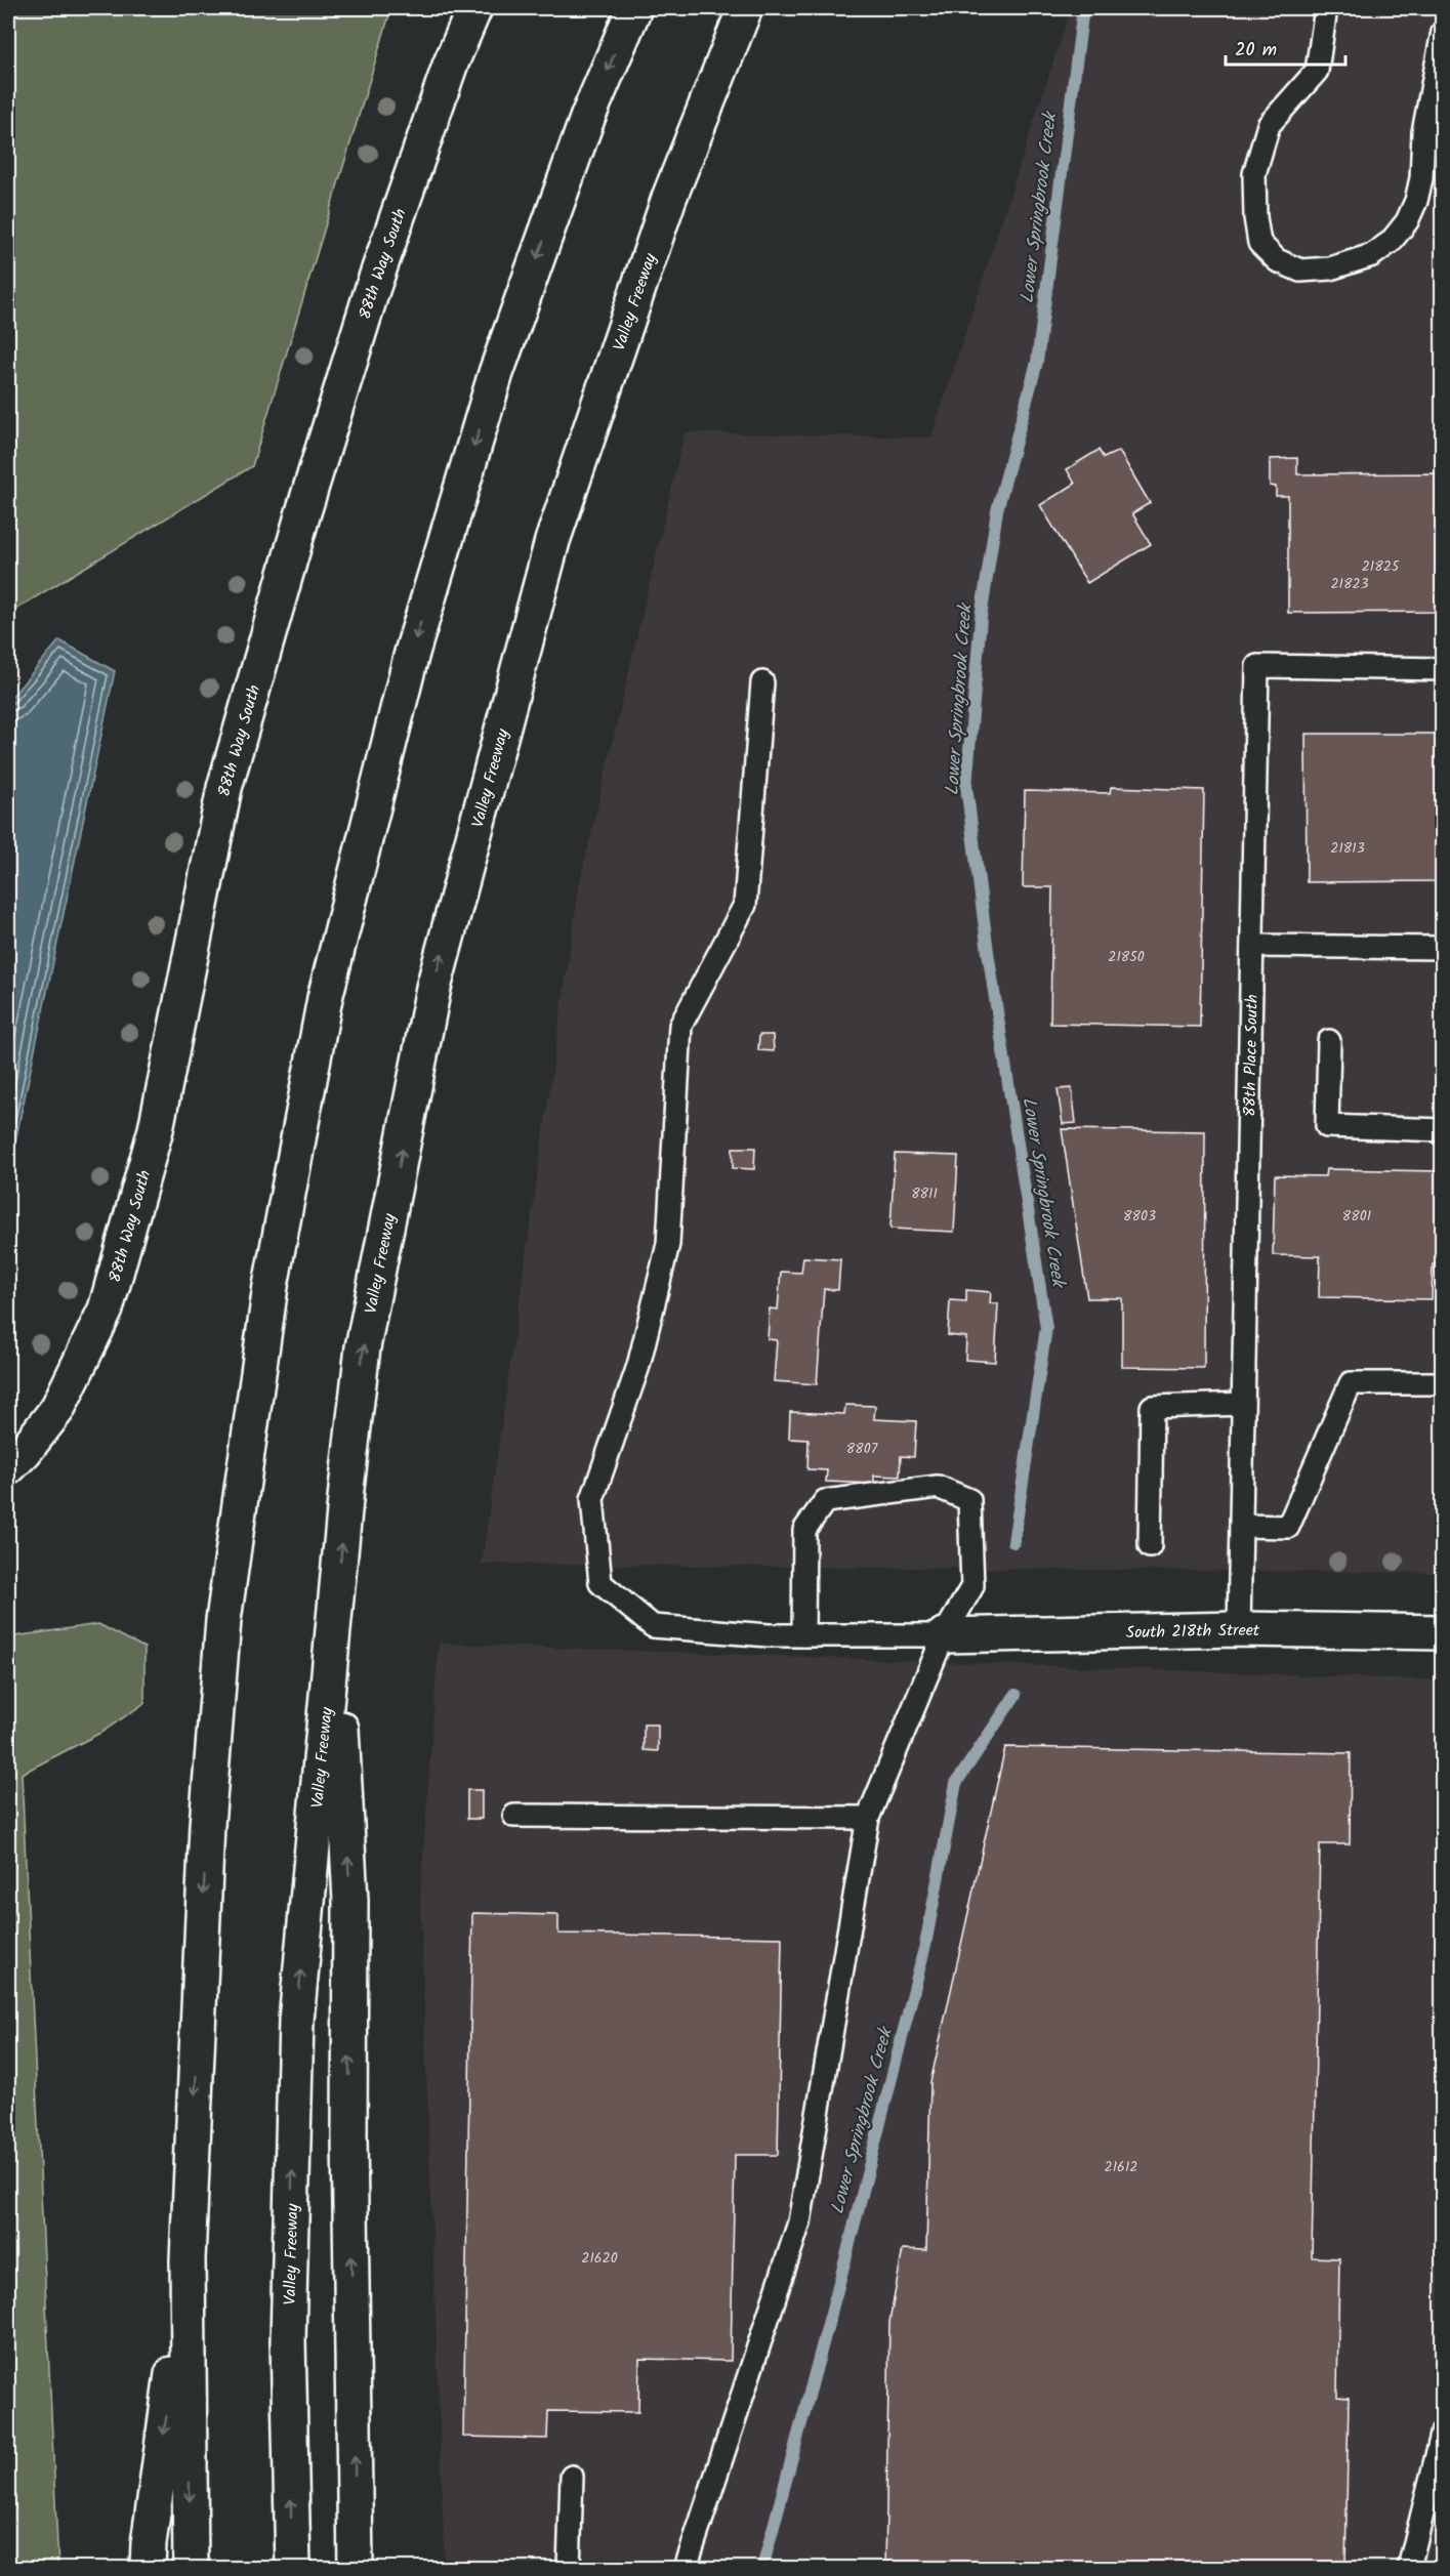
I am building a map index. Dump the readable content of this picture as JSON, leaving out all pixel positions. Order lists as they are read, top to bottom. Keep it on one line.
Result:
{"streets":{"main road":["88th Way South","Valley Freeway","South 218th Street"],"lane":["88th Place South"]},"crossings":[["88th Place South","South 218th Street"]],"water":["Lower Springbrook Creek"],"house_numbers":["21825","21823","21813","21850","8811","8803","8801","8807","21612","21620"],"scale_bar":"20 m"}
